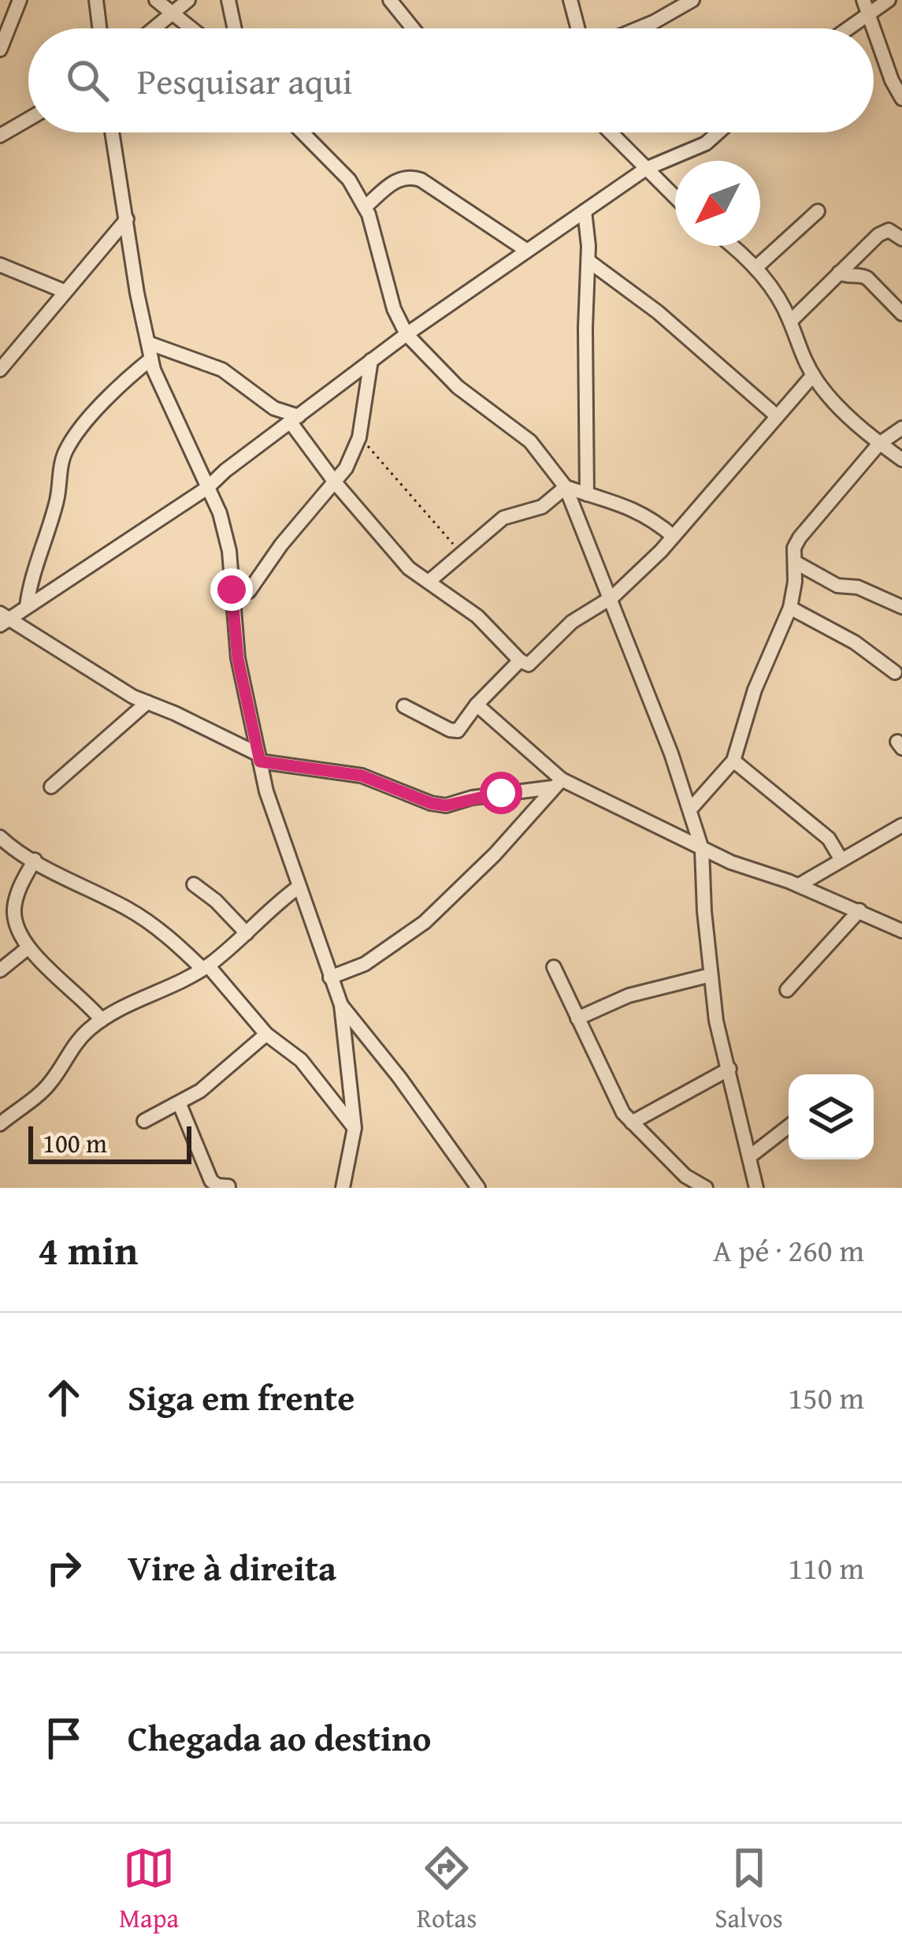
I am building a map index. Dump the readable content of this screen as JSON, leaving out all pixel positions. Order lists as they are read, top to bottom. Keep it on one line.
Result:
{"scale_bar":"100 m","north":"bottom left","page":{"search":"Pesquisar aqui","scale":"100 m","heading":["4 min","A pé · 260 m"],"list":[["Siga em frente","150 m"],["Vire à direita","110 m"],"Chegada ao destino"],"nav":["Mapa","Rotas","Salvos"]}}
